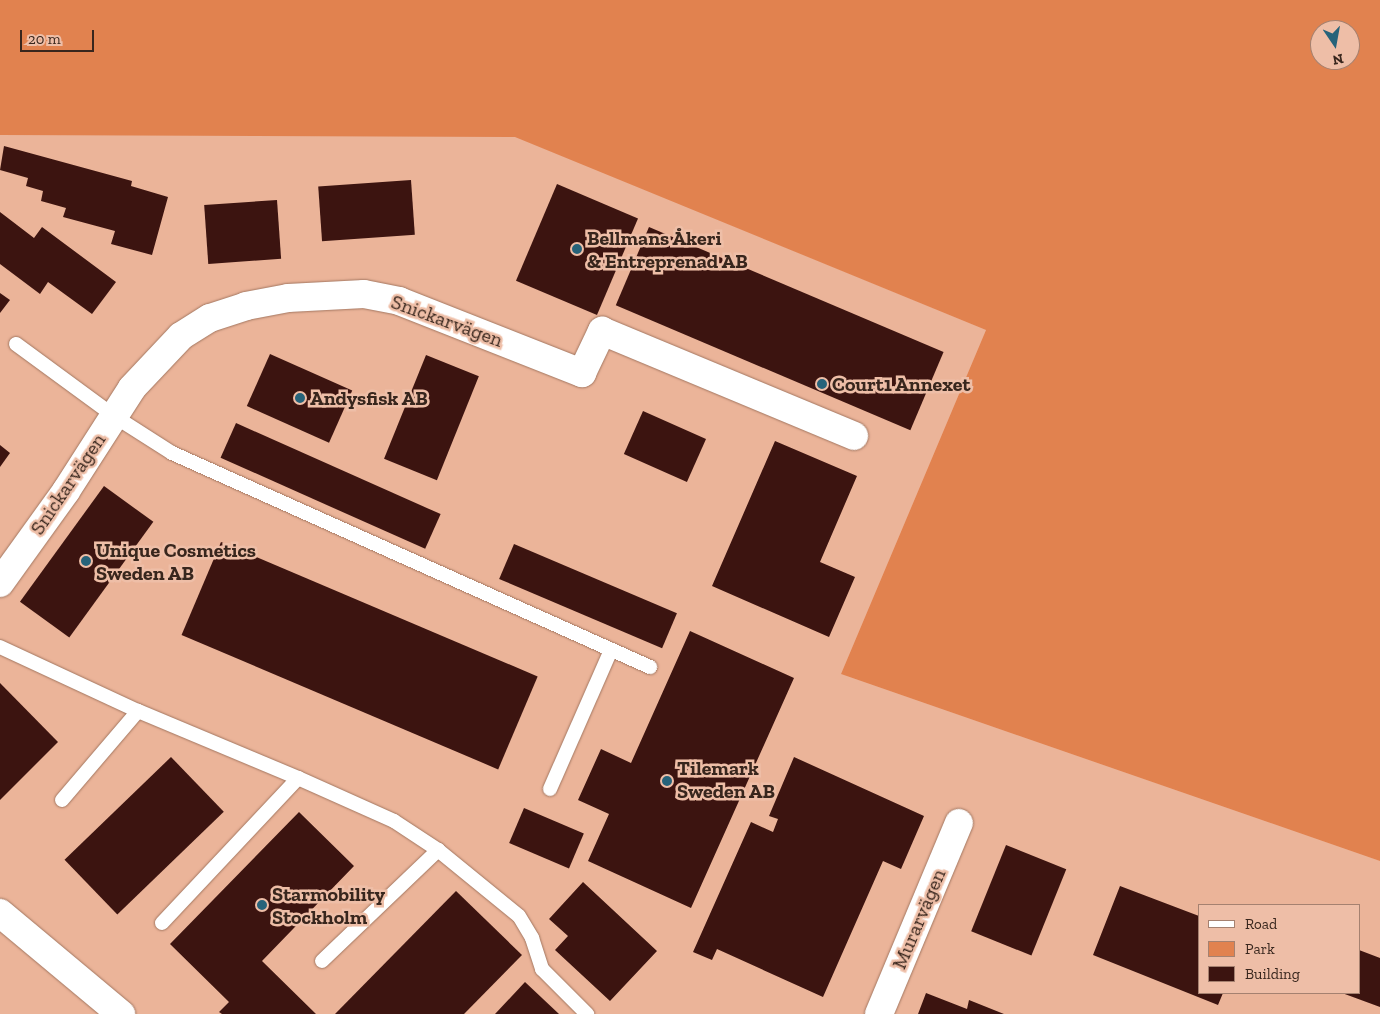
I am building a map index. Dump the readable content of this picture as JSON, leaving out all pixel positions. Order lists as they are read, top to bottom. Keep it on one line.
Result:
{"streets":{"street":["Snickarvägen","Murarvägen"]},"places":["Bellmans Åkeri & Entreprenad AB","Court1 Annexet","Andysfisk AB","Unique Cosmetics Sweden AB","Tilemark Sweden AB","Starmobility Stockholm"],"legend":["Road","Park","Building"],"scale_bar":"20 m","north":"bottom"}
